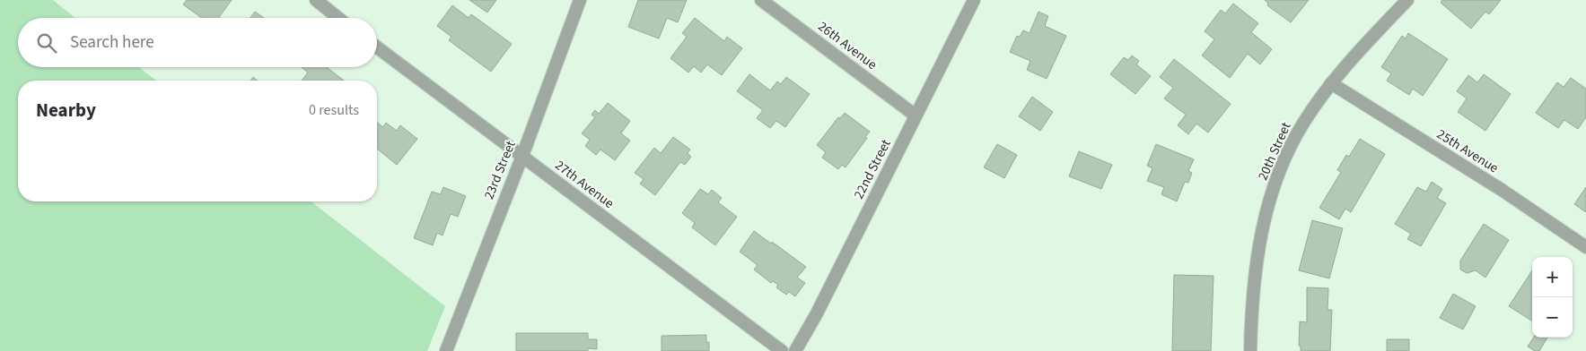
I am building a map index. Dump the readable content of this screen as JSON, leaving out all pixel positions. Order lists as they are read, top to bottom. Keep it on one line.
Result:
{"streets":{"street":["26th Avenue","20th Street","25th Avenue","22nd Street","23rd Street","27th Avenue"]},"crossings":[["26th Avenue","22nd Street"],["20th Street","25th Avenue"],["23rd Street","27th Avenue"]],"page":{"search":"Search here","heading":["Nearby","0 results"],"map_buttons":["+","−"]}}
